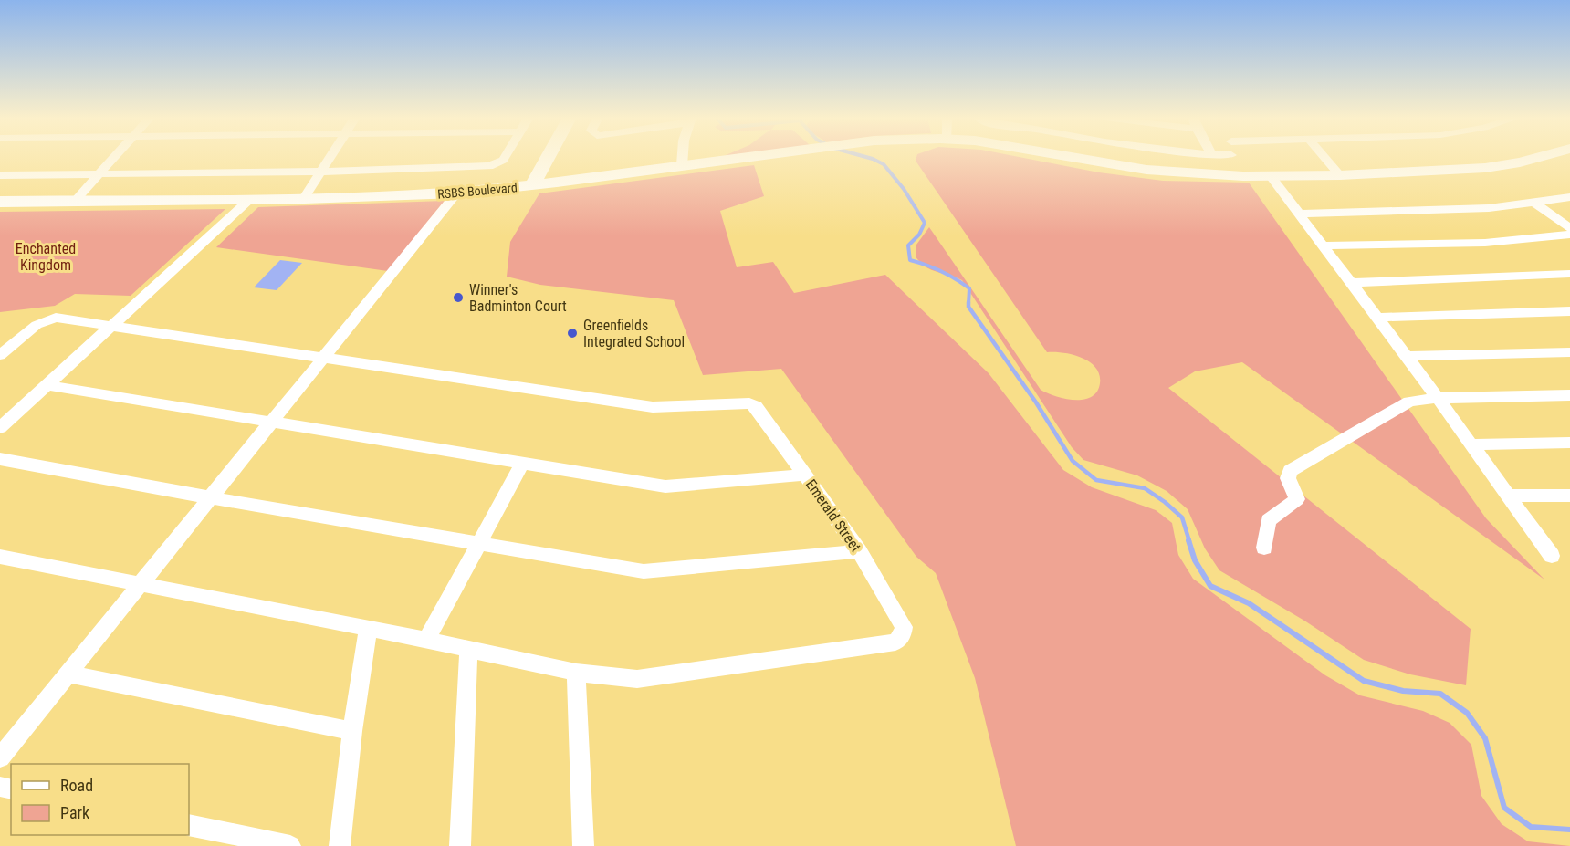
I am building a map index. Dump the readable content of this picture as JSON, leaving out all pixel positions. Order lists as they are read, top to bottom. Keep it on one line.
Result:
{"streets":{"street":["RSBS Boulevard","Emerald Street"]},"parks":["Enchanted Kingdom"],"places":["Winner's Badminton Court","Greenfields Integrated School"],"legend":["Road","Park"]}
